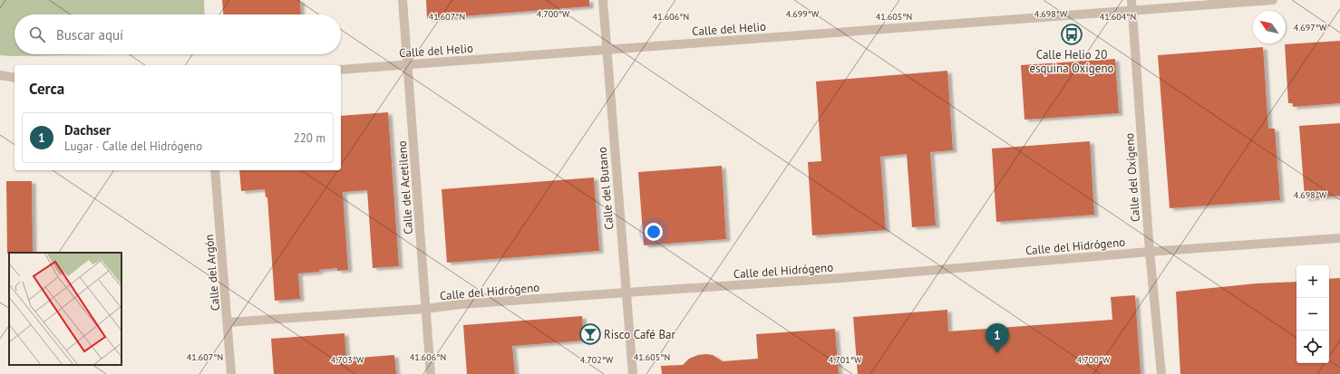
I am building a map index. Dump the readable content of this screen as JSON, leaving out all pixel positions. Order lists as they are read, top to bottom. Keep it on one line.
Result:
{"streets":{"street":["Calle del Helio","Calle del Oxígeno","Calle del Acetileno","Calle del Butano","Calle del Hidrógeno","Calle del Argón"]},"crossings":[["Calle del Helio","Calle del Oxígeno"],["Calle del Helio","Calle del Acetileno"],["Calle del Helio","Calle del Butano"],["Calle del Oxígeno","Calle del Hidrógeno"],["Calle del Acetileno","Calle del Hidrógeno"],["Calle del Butano","Calle del Hidrógeno"],["Calle del Hidrógeno","Calle del Argón"]],"places":{"bus stop":["Calle Helio 20 esquina Oxígeno"],"bar":["Risco Café Bar"]},"north":"top left","page":{"search":"Buscar aquí","heading":"Cerca","list":[{"mark":"1","name":"Dachser","note":"Lugar · Calle del Hidrógeno","value":"220 m"}],"map_buttons":["+","−"],"pins":"1"},"coordinates":["4.700°W","4.699°W","4.698°W","41.607°N","41.606°N","41.605°N","41.604°N","4.697°W","4.703°W","4.702°W","4.701°W"]}
